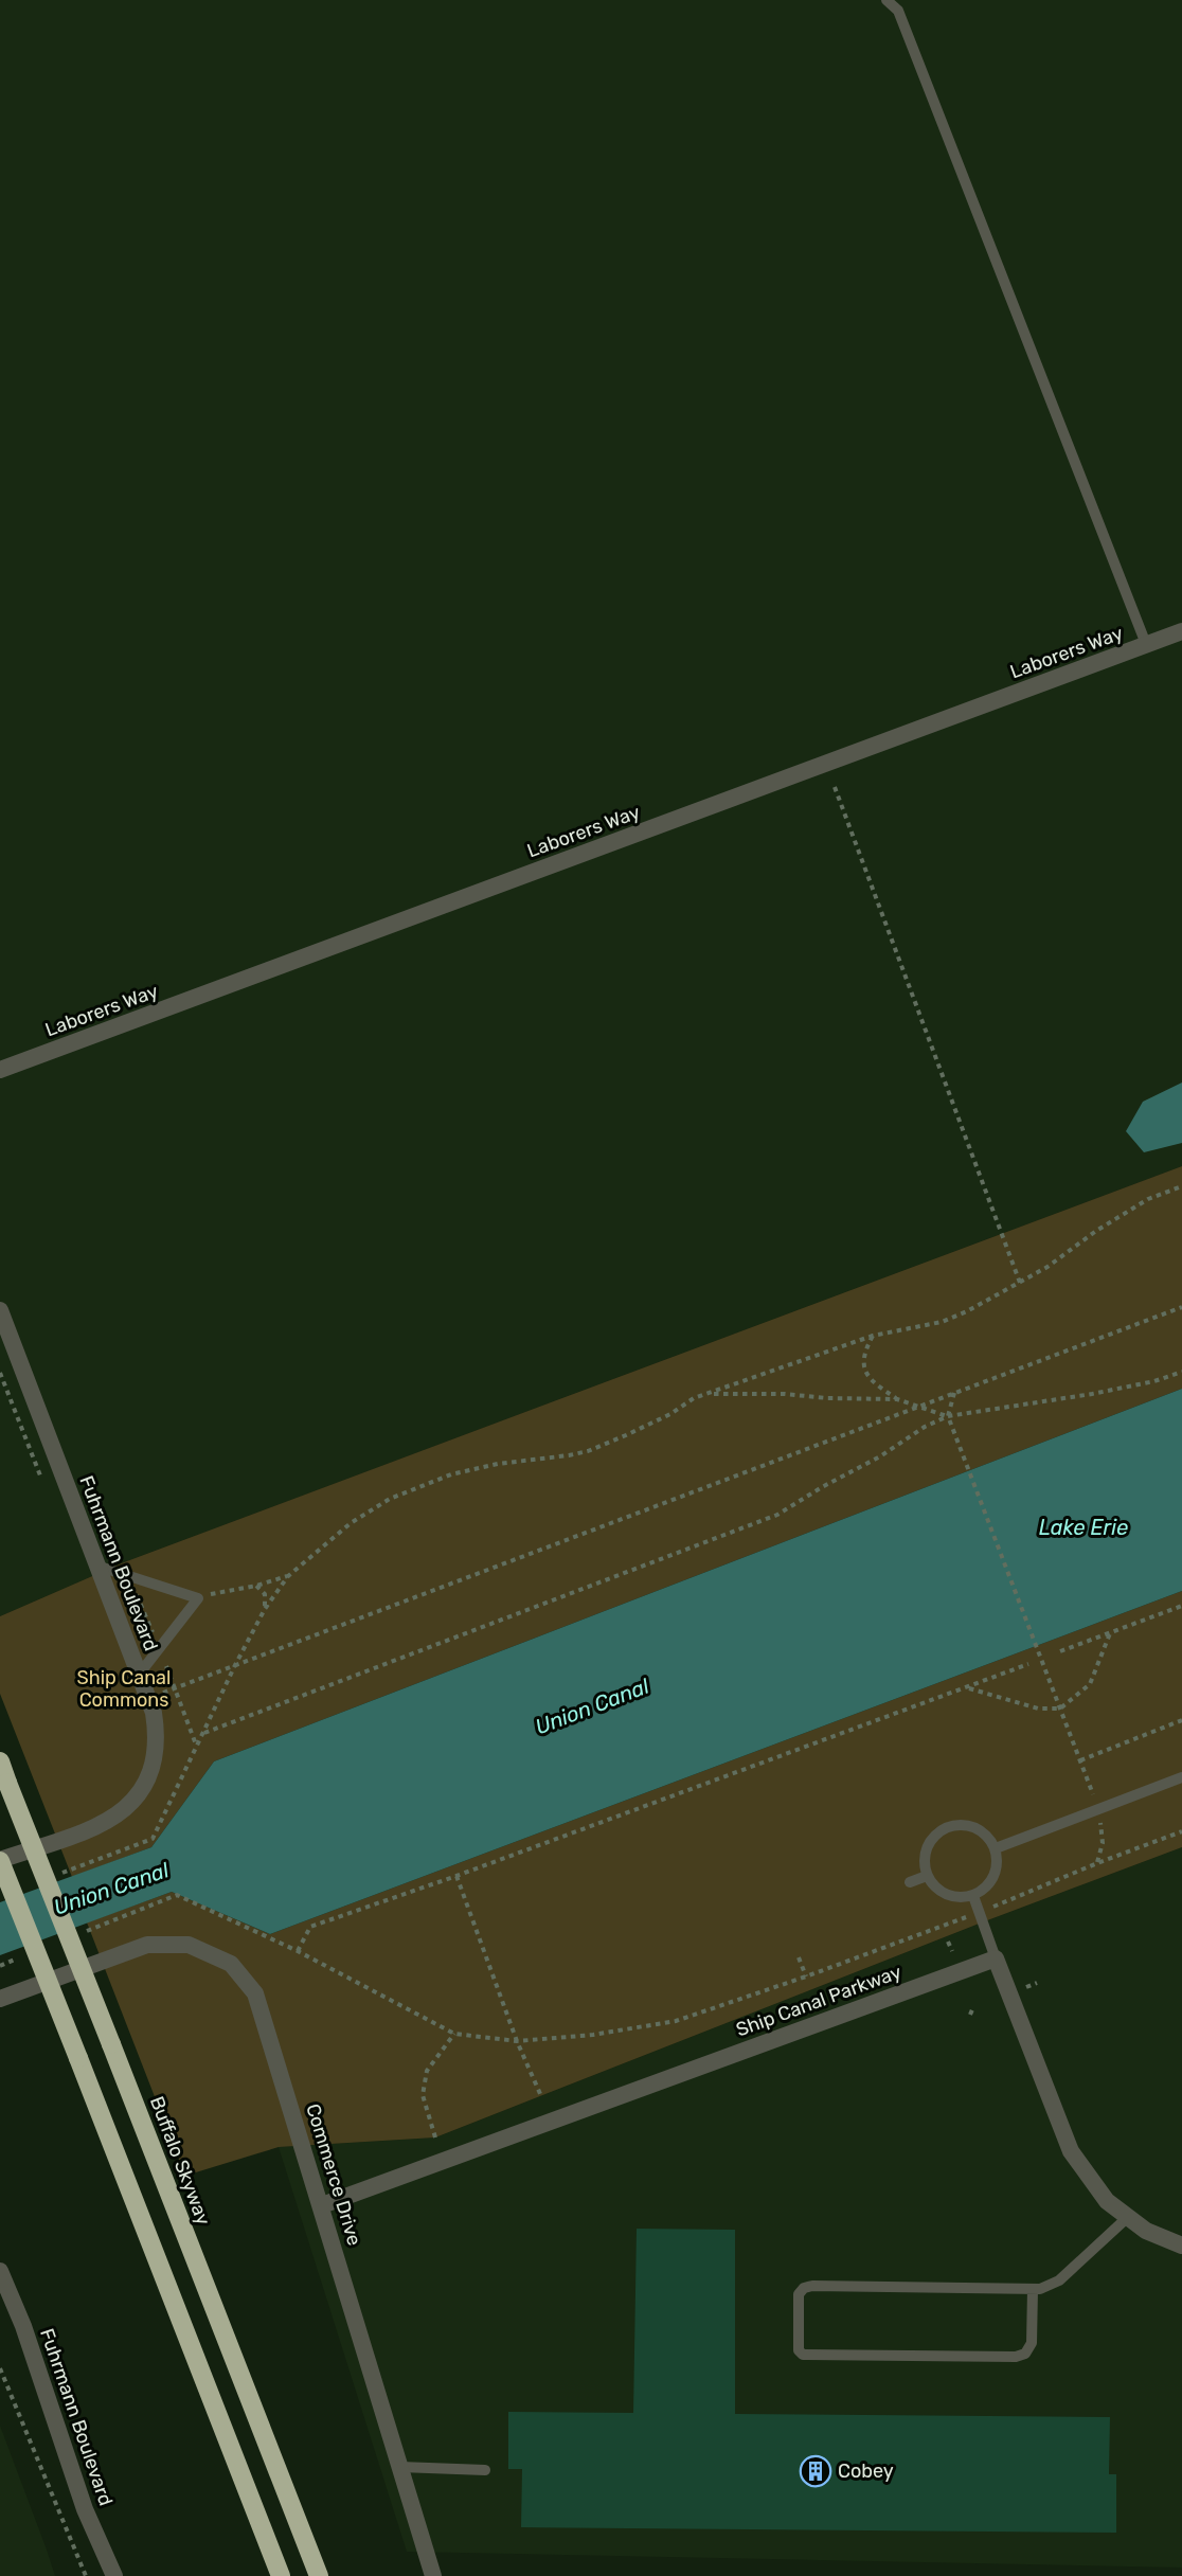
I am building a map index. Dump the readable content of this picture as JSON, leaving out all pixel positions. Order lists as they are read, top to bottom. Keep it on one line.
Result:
{"streets":{"highway":["Buffalo Skyway"],"street":["Laborers Way","Fuhrmann Boulevard","Ship Canal Parkway","Commerce Drive"]},"crossings":[["Ship Canal Parkway","Commerce Drive"]],"water":["Lake Erie","Union Canal"],"parks":["Ship Canal Commons"],"places":{"building":["Cobey"]}}
